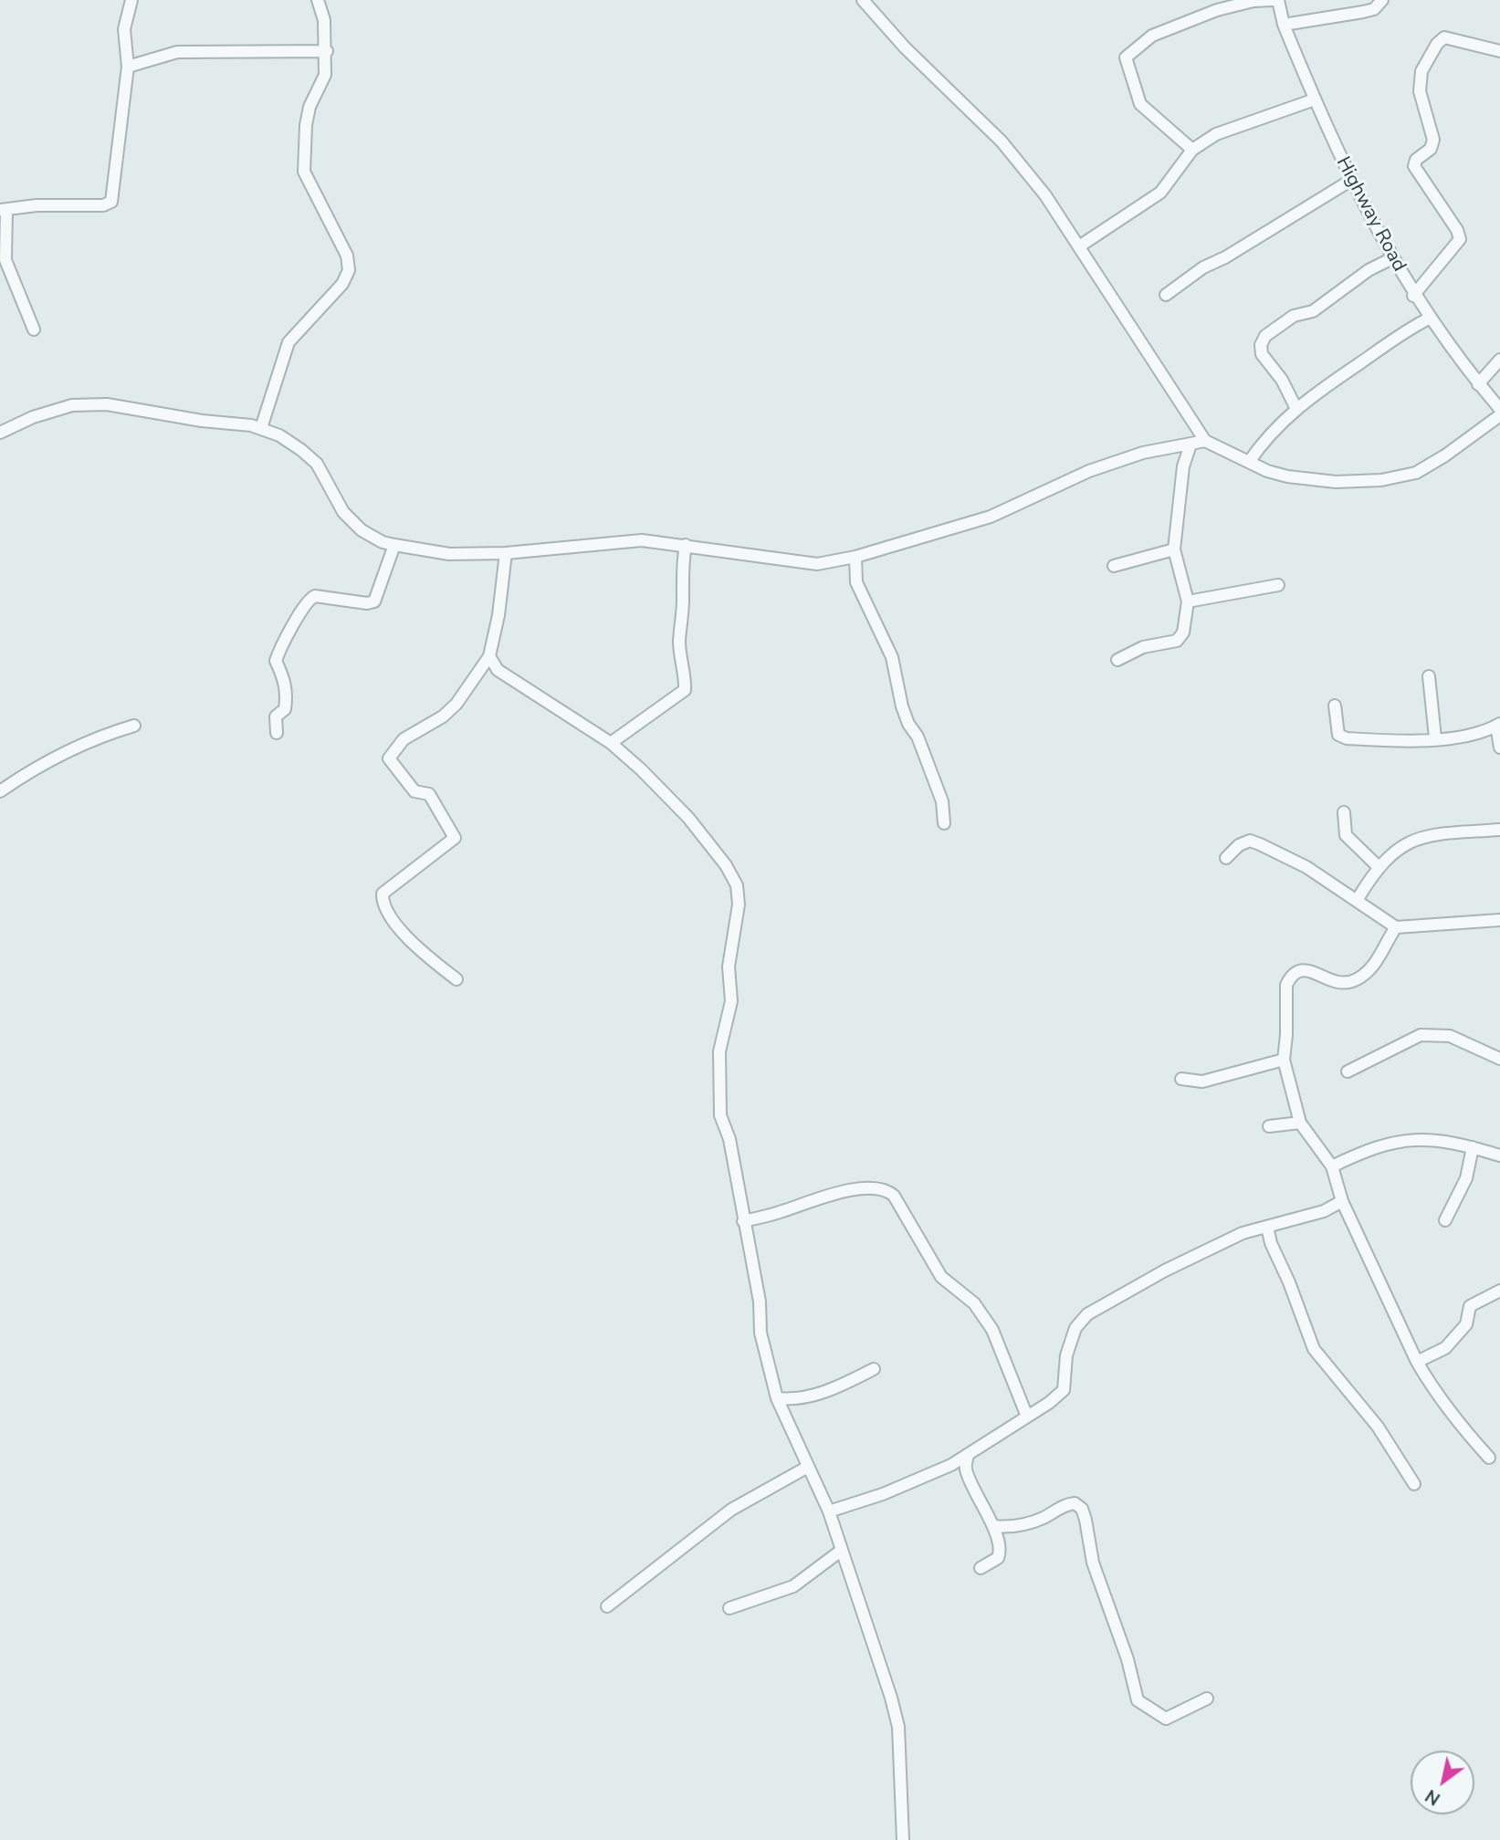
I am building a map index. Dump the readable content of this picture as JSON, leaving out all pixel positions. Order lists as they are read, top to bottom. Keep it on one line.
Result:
{"streets":{"street":["Highway Road"]},"north":"bottom left"}
